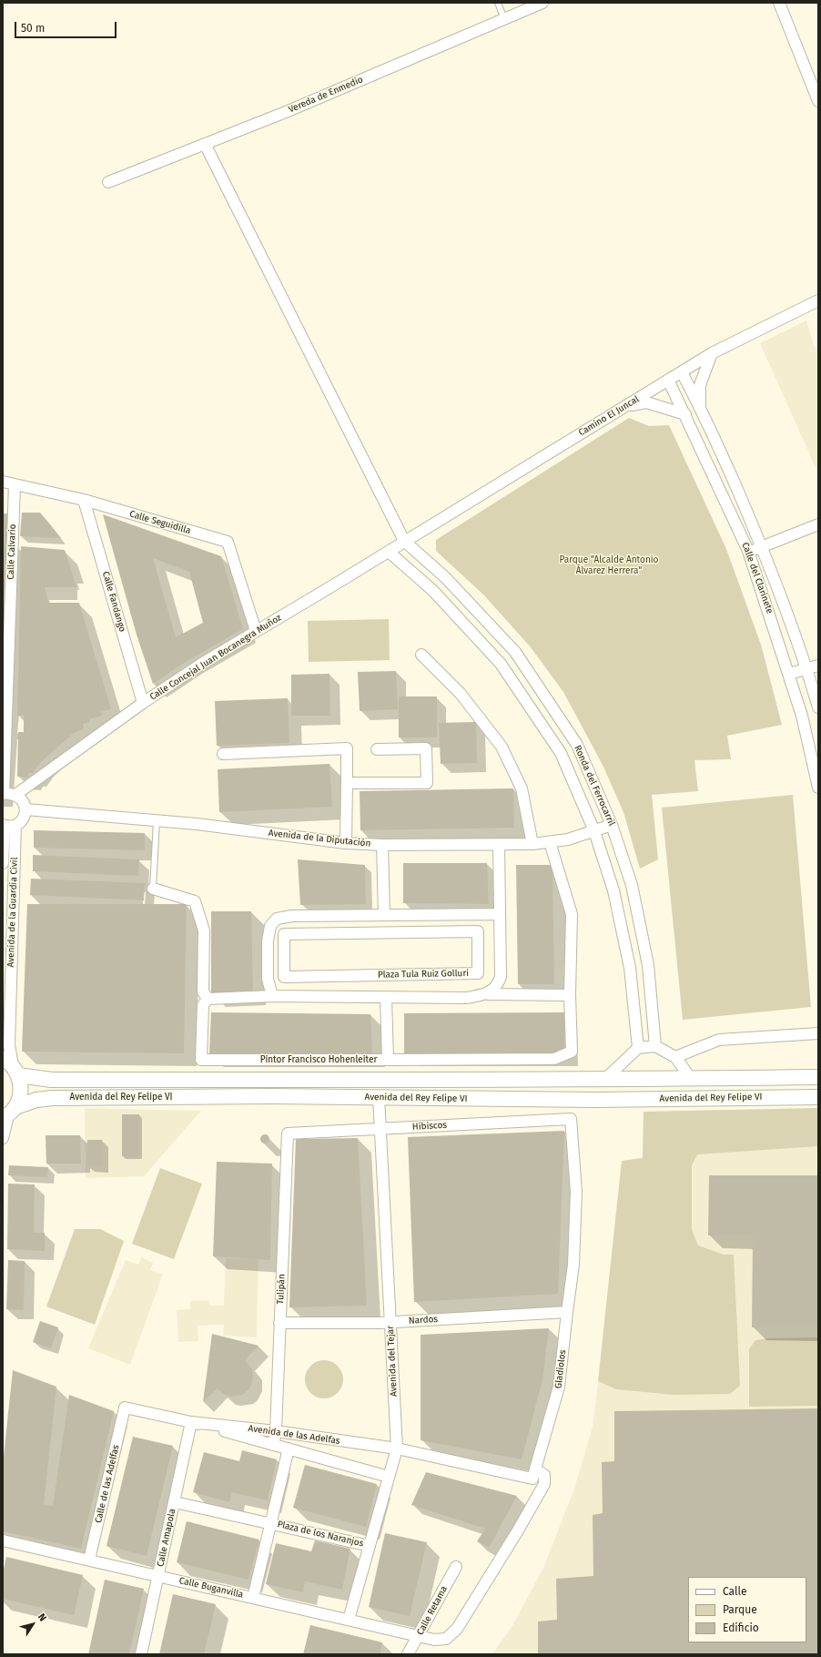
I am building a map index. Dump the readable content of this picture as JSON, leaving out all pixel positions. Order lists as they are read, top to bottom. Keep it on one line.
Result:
{"streets":{"main road":["Avenida del Rey Felipe VI"],"street":["Vereda de Enmedio","Camino El Juncal","Calle Seguidilla","Calle Calvario","Calle del Clarinete","Calle Fandango","Calle Concejal Juan Bocanegra Muñoz","Ronda del Ferrocarril","Avenida de la Diputación","Avenida de la Guardia Civil","Plaza Tula Ruiz Golluri","Pintor Francisco Hohenleiter","Hibiscos","Tulipán","Nardos","Avenida del Tejar","Gladiolos","Avenida de las Adelfas","Calle de las Adelfas","Plaza de los Naranjos","Calle Amapola","Calle Buganvilla","Calle Retama"]},"crossings":[["Camino El Juncal","Calle del Clarinete"],["Camino El Juncal","Calle Concejal Juan Bocanegra Muñoz"],["Camino El Juncal","Ronda del Ferrocarril"],["Calle Seguidilla","Calle Calvario"],["Calle Seguidilla","Calle Fandango"],["Calle Seguidilla","Calle Concejal Juan Bocanegra Muñoz"],["Calle Calvario","Calle Concejal Juan Bocanegra Muñoz"],["Calle Fandango","Calle Concejal Juan Bocanegra Muñoz"],["Calle Concejal Juan Bocanegra Muñoz","Ronda del Ferrocarril"],["Ronda del Ferrocarril","Avenida de la Diputación"],["Avenida de la Guardia Civil","Avenida del Rey Felipe VI"],["Avenida del Rey Felipe VI","Avenida del Tejar"],["Hibiscos","Tulipán"],["Hibiscos","Avenida del Tejar"],["Hibiscos","Gladiolos"],["Tulipán","Nardos"],["Tulipán","Avenida de las Adelfas"],["Nardos","Avenida del Tejar"],["Nardos","Gladiolos"],["Avenida del Tejar","Avenida de las Adelfas"],["Avenida del Tejar","Plaza de los Naranjos"],["Avenida del Tejar","Calle Buganvilla"],["Gladiolos","Calle Buganvilla"],["Avenida de las Adelfas","Calle de las Adelfas"],["Avenida de las Adelfas","Plaza de los Naranjos"],["Avenida de las Adelfas","Calle Amapola"],["Calle de las Adelfas","Calle Buganvilla"],["Plaza de los Naranjos","Calle Amapola"],["Plaza de los Naranjos","Calle Buganvilla"],["Calle Amapola","Calle Buganvilla"],["Calle Buganvilla","Calle Retama"]],"parks":["Parque \"Alcalde Antonio Álvarez Herrera\""],"legend":["Calle","Parque","Edificio"],"scale_bar":"50 m","north":"top right"}
